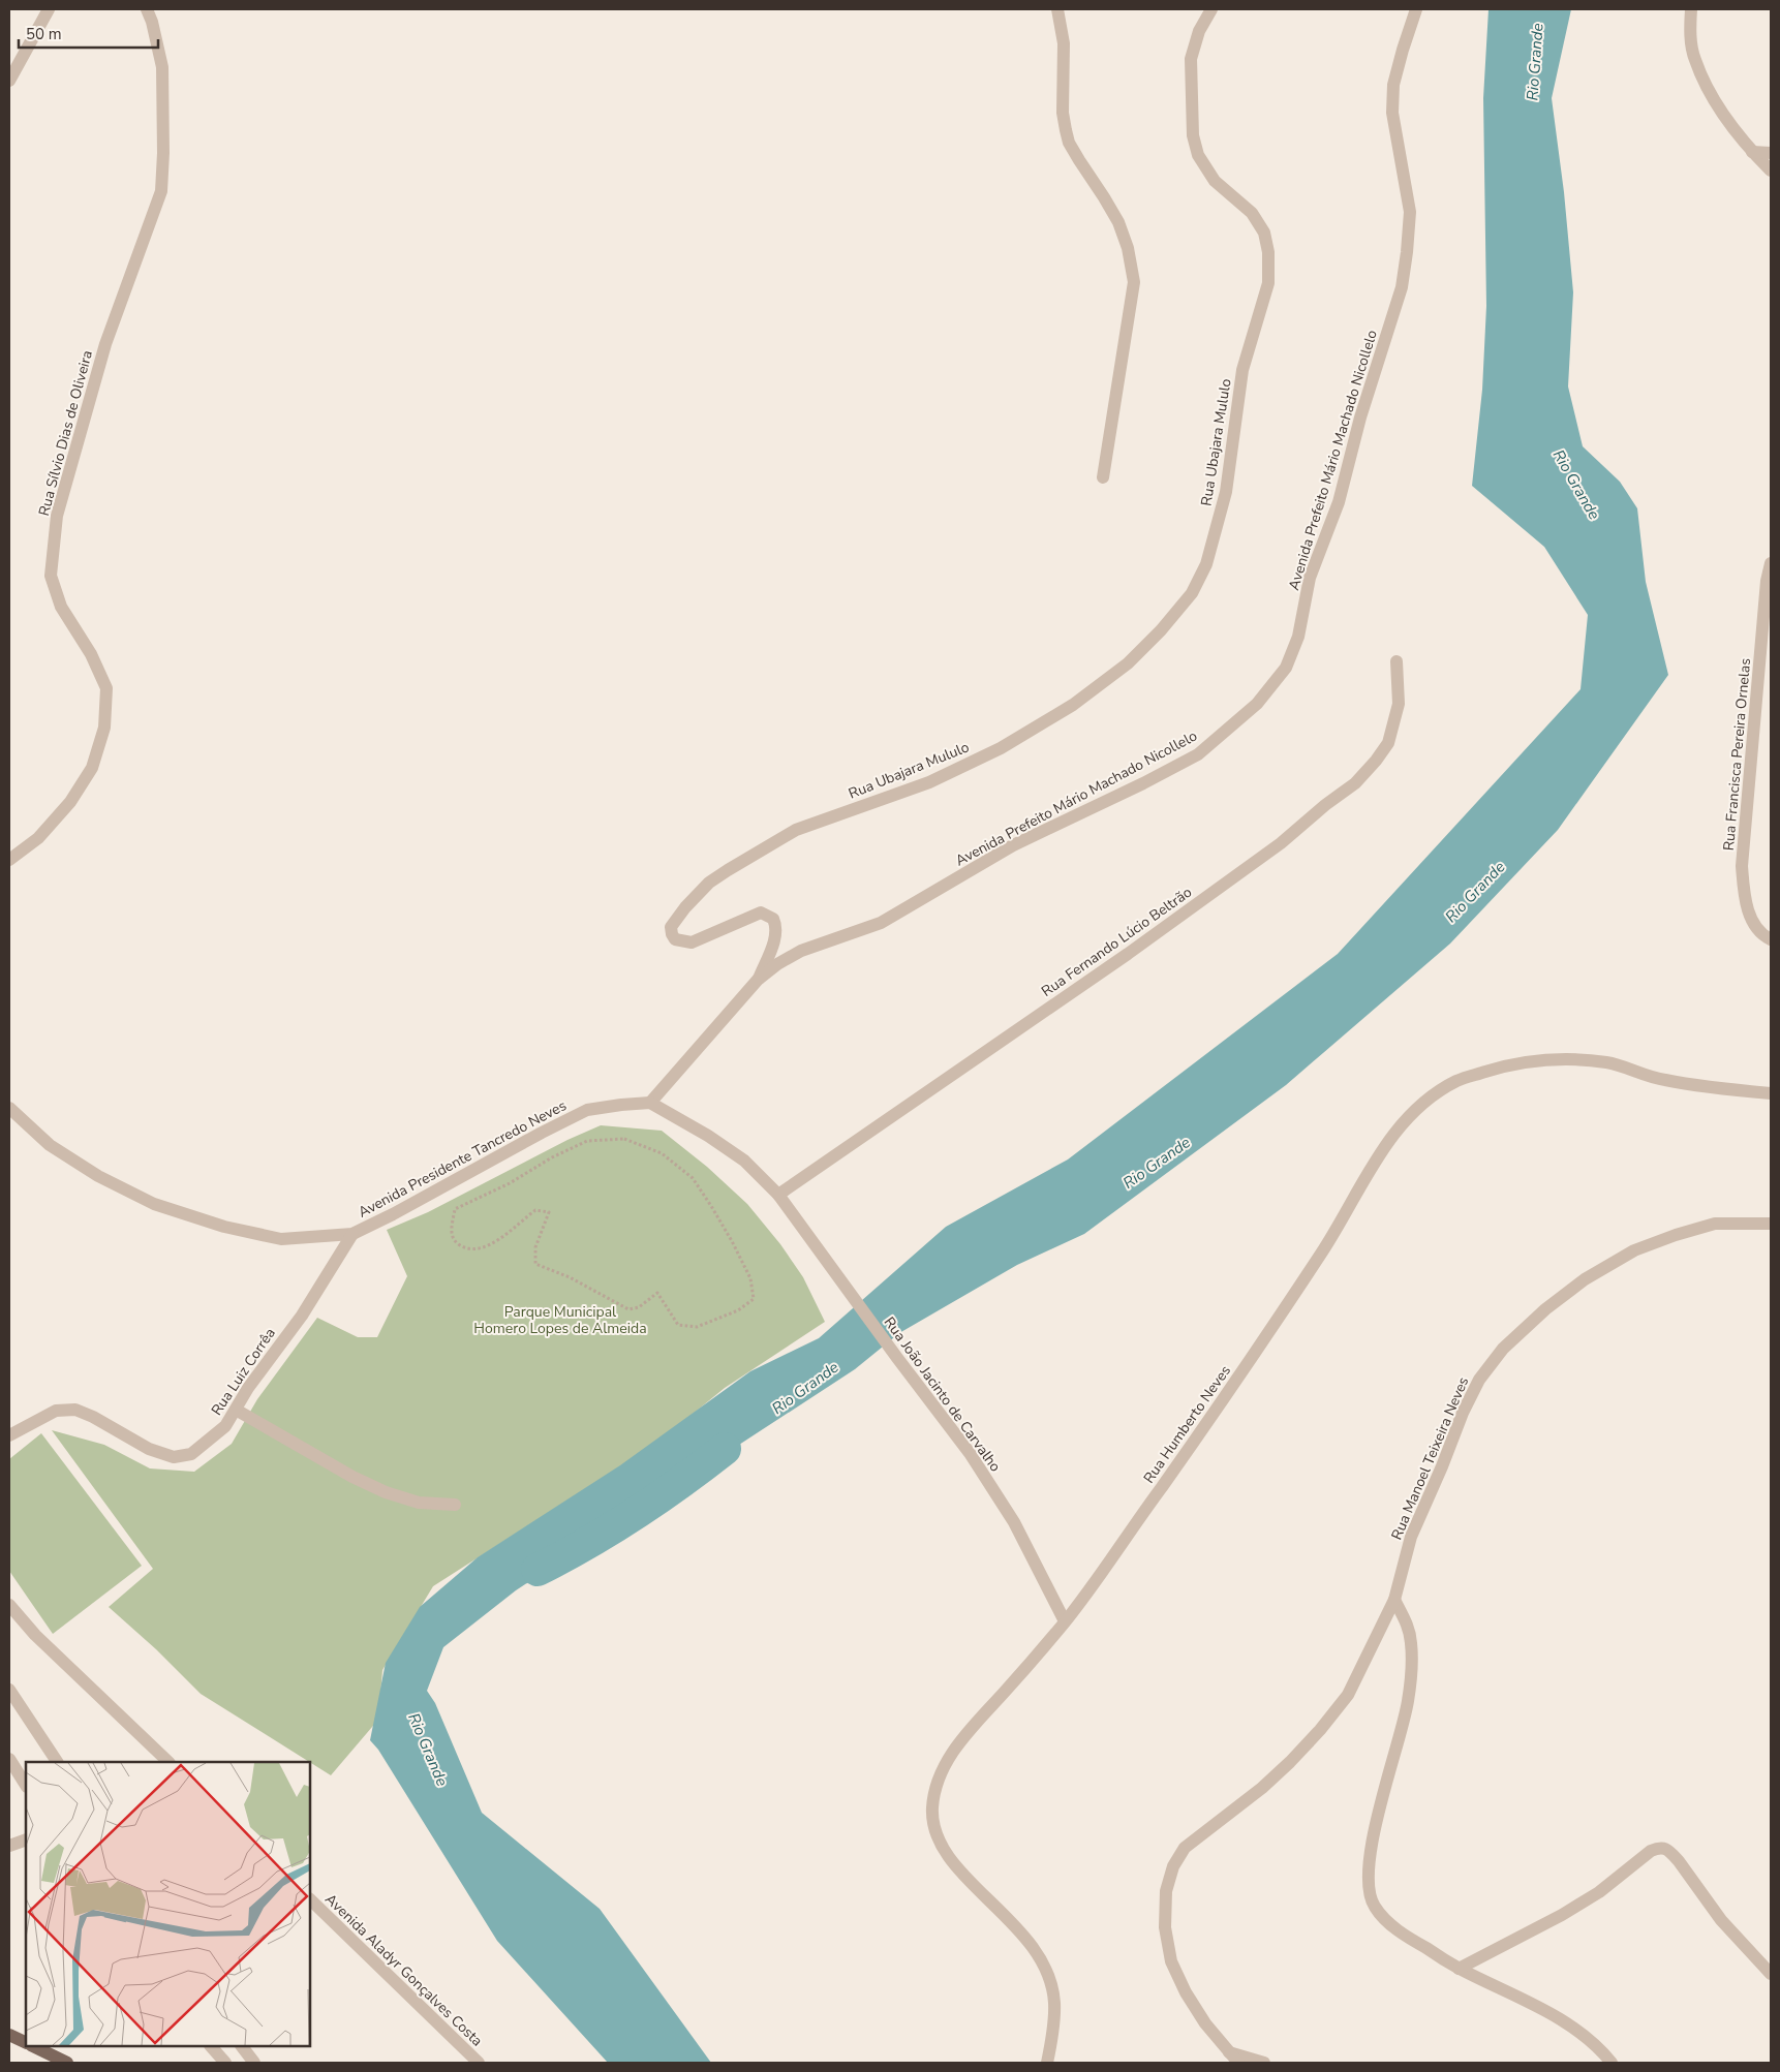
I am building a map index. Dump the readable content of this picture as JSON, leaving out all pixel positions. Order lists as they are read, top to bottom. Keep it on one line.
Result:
{"streets":{"street":["Rua Sílvio Dias de Oliveira","Rua Ubajara Mululo","Avenida Prefeito Mário Machado Nicollelo","Rua Francisca Pereira Ornelas","Rua Fernando Lúcio Beltrão","Avenida Presidente Tancredo Neves","Rua Luiz Corrêa","Rua João Jacinto de Carvalho","Rua Humberto Neves","Rua Manoel Teixeira Neves","Avenida Aladyr Gonçalves Costa"]},"crossings":[["Rua Ubajara Mululo","Avenida Prefeito Mário Machado Nicollelo"],["Avenida Prefeito Mário Machado Nicollelo","Avenida Presidente Tancredo Neves"],["Rua Fernando Lúcio Beltrão","Rua João Jacinto de Carvalho"],["Avenida Presidente Tancredo Neves","Rua Luiz Corrêa"],["Rua João Jacinto de Carvalho","Rua Humberto Neves"]],"water":["Rio Grande"],"parks":["Parque Municipal Homero Lopes de Almeida"],"scale_bar":"50 m"}
